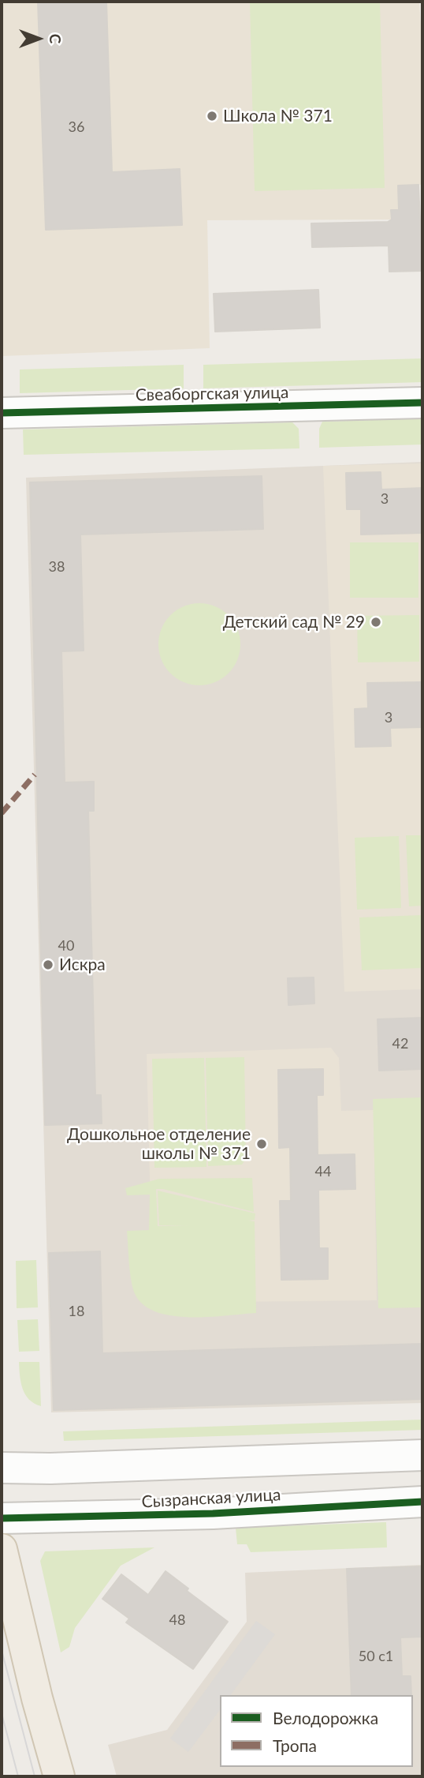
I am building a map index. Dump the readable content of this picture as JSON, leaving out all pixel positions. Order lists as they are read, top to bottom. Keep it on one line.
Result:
{"streets":{"street":["Свеаборгская улица","Сызранская улица"]},"places":["Школа № 371","Детский сад № 29","Искра","Дошкольное отделение школы № 371"],"house_numbers":["36","3","38","3","40","42","44","18","48","50 с1"],"legend":["Велодорожка","Тропа"],"north":"right"}
